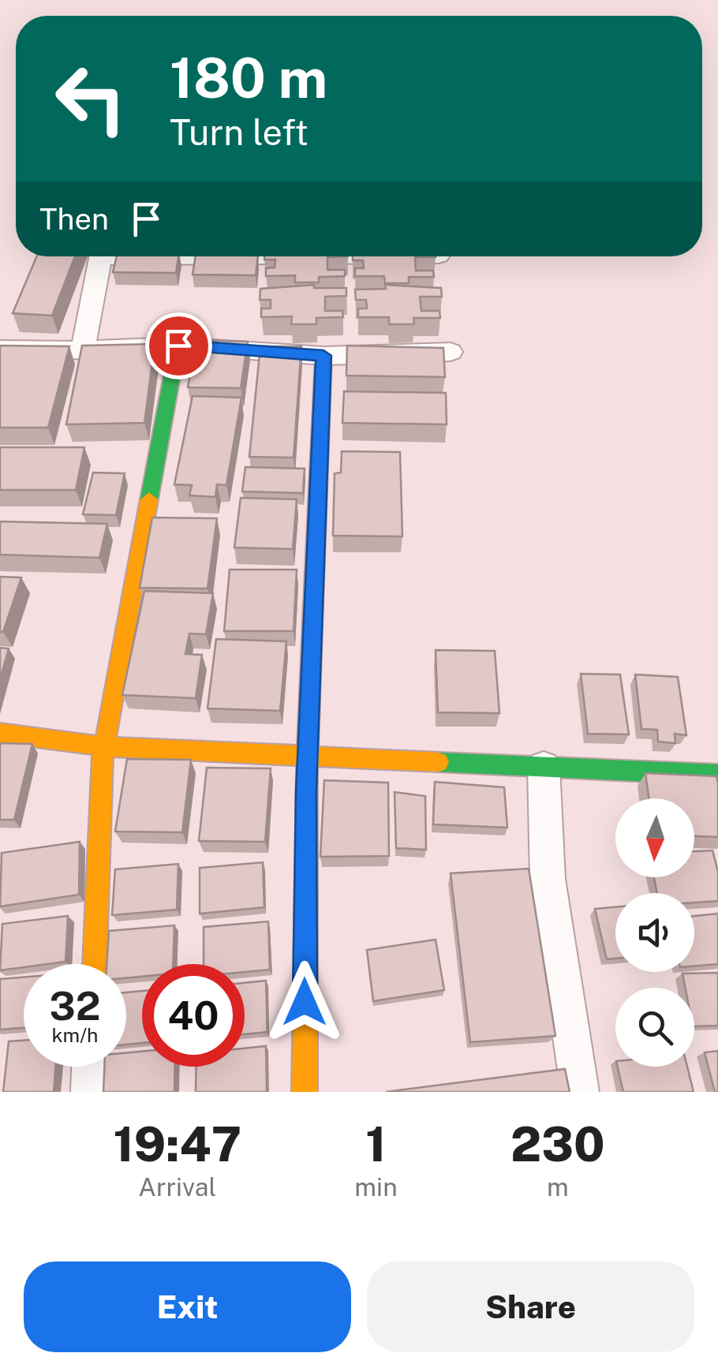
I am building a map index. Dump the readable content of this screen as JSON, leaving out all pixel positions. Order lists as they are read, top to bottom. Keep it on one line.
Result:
{"north":"bottom","page":{"turn":["180 m","Turn left"],"then":"Then","speed":"32 km/h","limit":"40","eta":["19:47","Arrival","1","min","230","m"],"buttons":["Exit","Share"]}}
